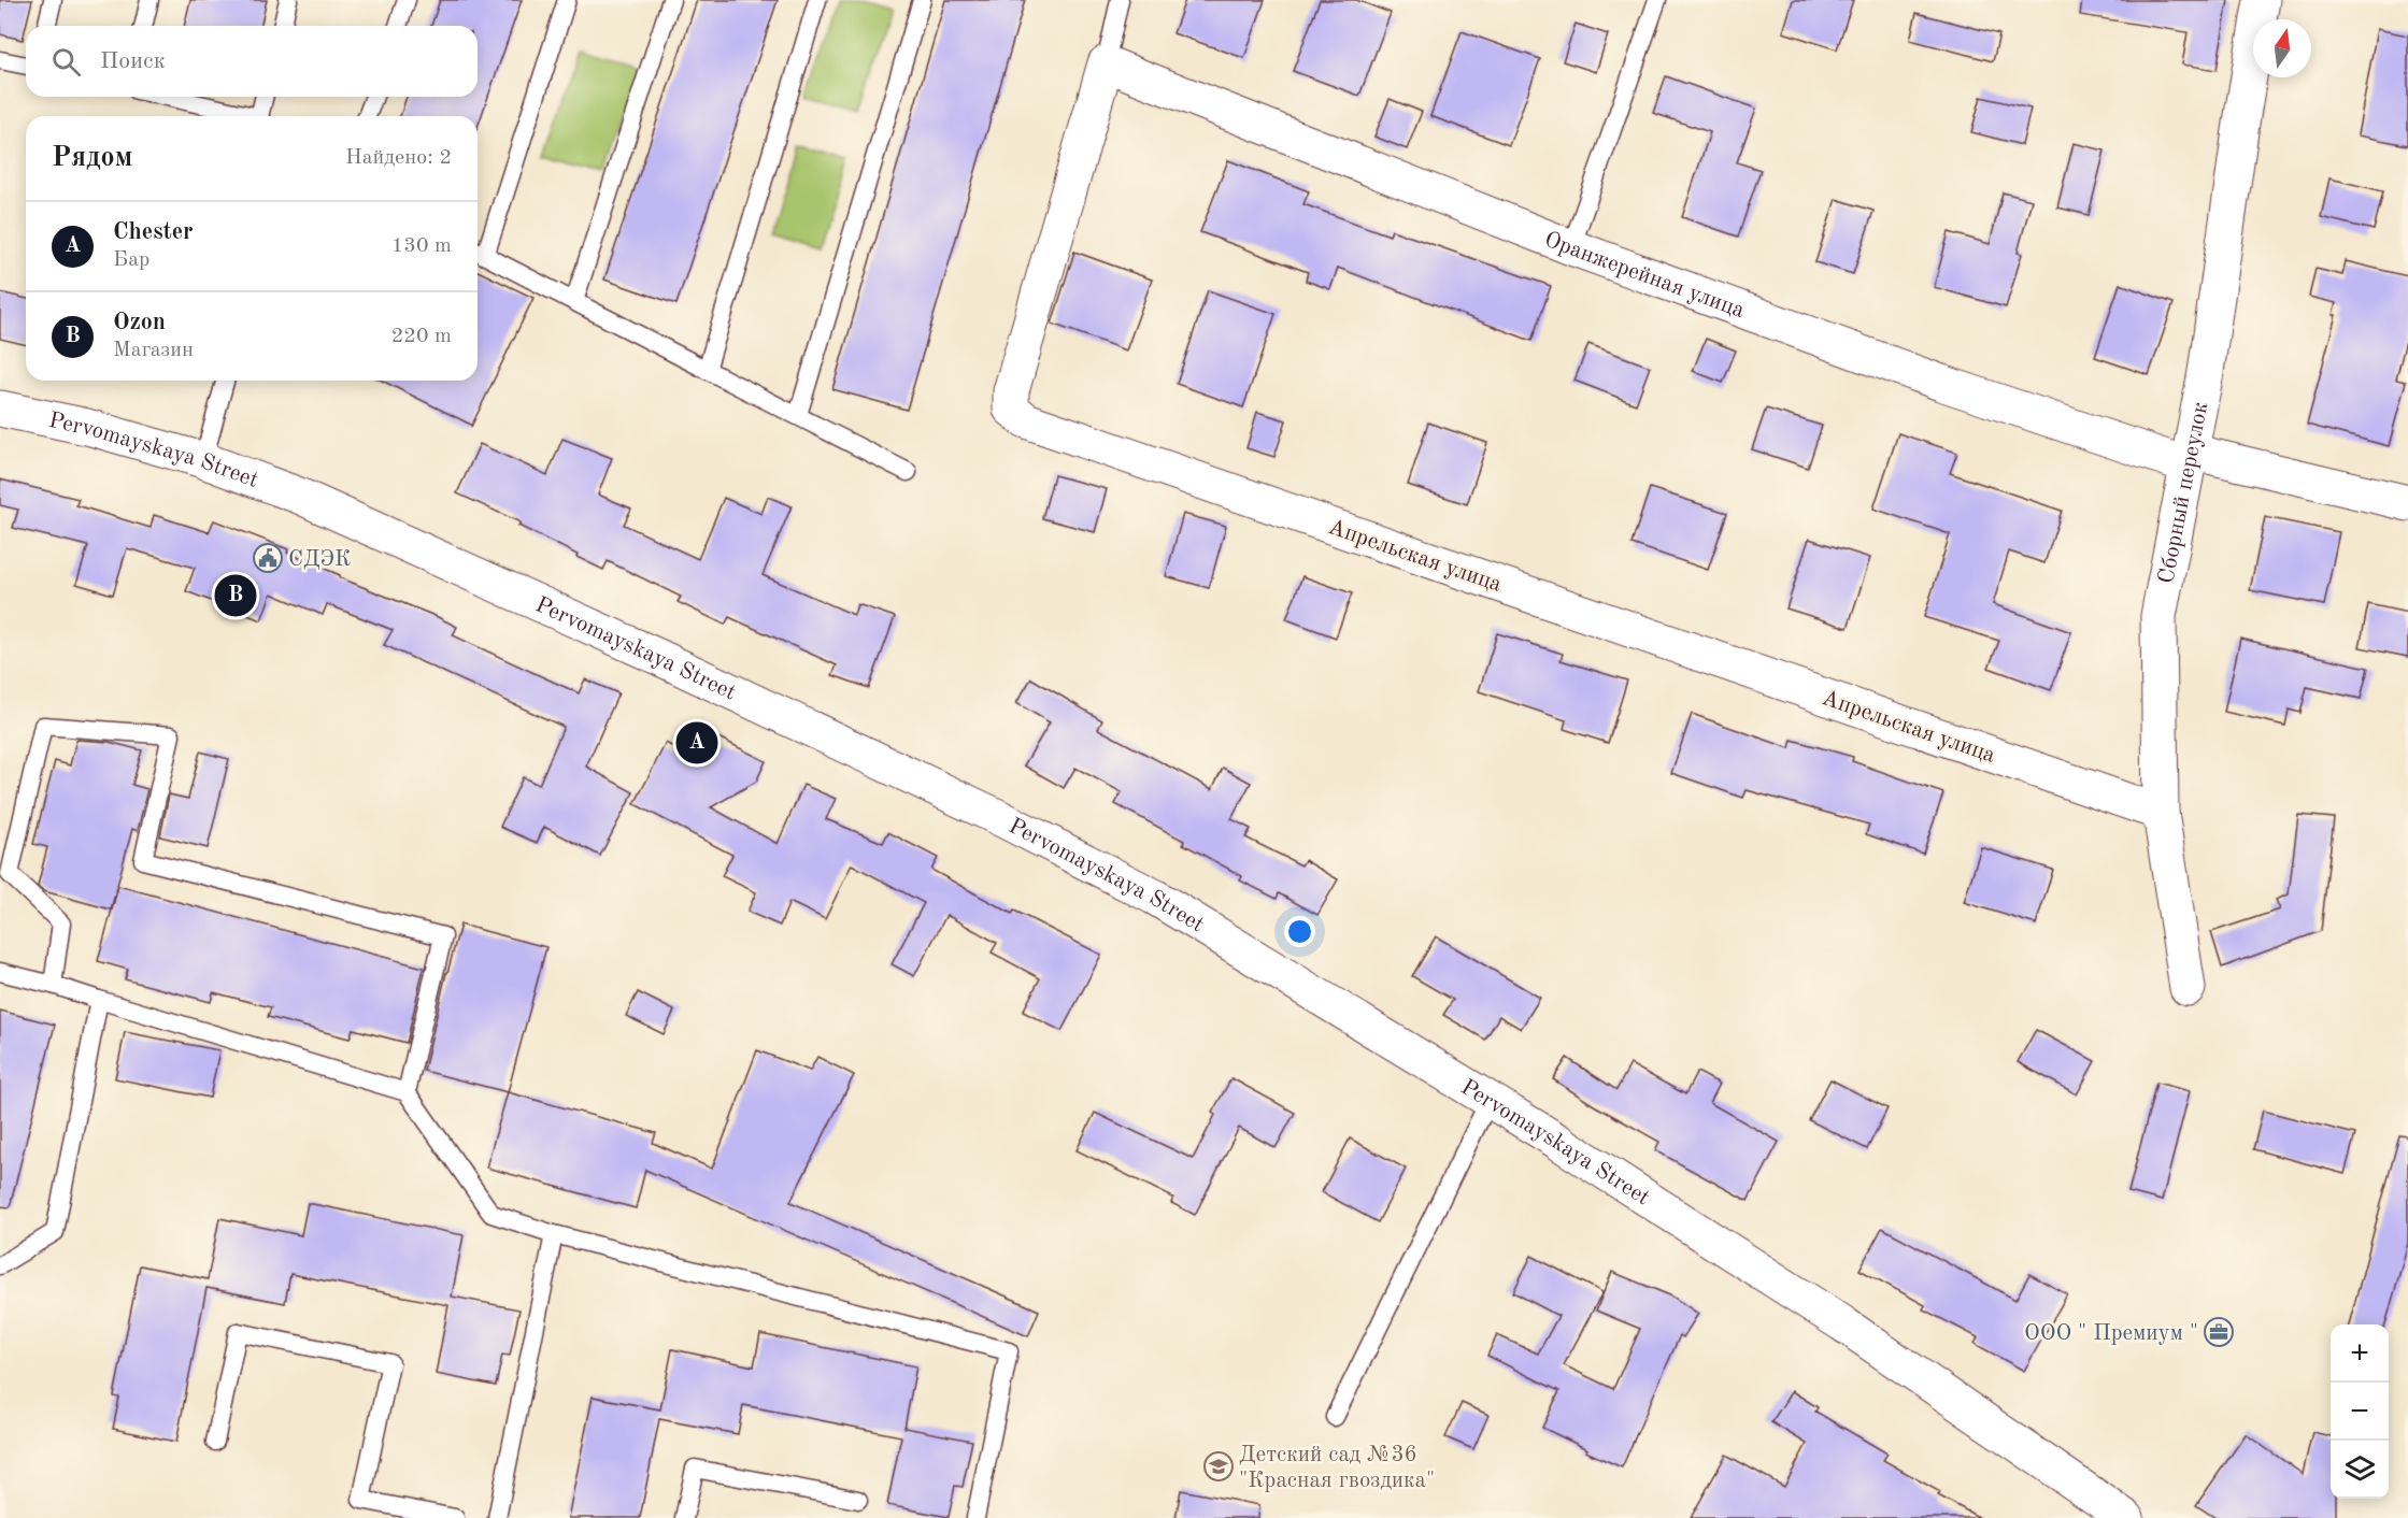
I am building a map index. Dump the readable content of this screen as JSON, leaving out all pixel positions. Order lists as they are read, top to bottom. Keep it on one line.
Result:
{"streets":{"street":["Оранжерейная улица","Pervomayskaya Street","Сборный переулок","Апрельская улица"]},"crossings":[["Оранжерейная улица","Сборный переулок"],["Оранжерейная улица","Апрельская улица"],["Сборный переулок","Апрельская улица"]],"places":{"public building":["СДЭК"],"office":["ООО \" Премиум \""],"school or university":["Детский сад №36 \"Красная гвоздика\""]},"north":"top","page":{"search":"Поиск","heading":["Рядом","Найдено: 2"],"list":[{"mark":"A","name":"Chester","note":"Бар","value":"130 m"},{"mark":"B","name":"Ozon","note":"Магазин","value":"220 m"}],"pins":["B","A"],"map_buttons":["+","−"]}}
